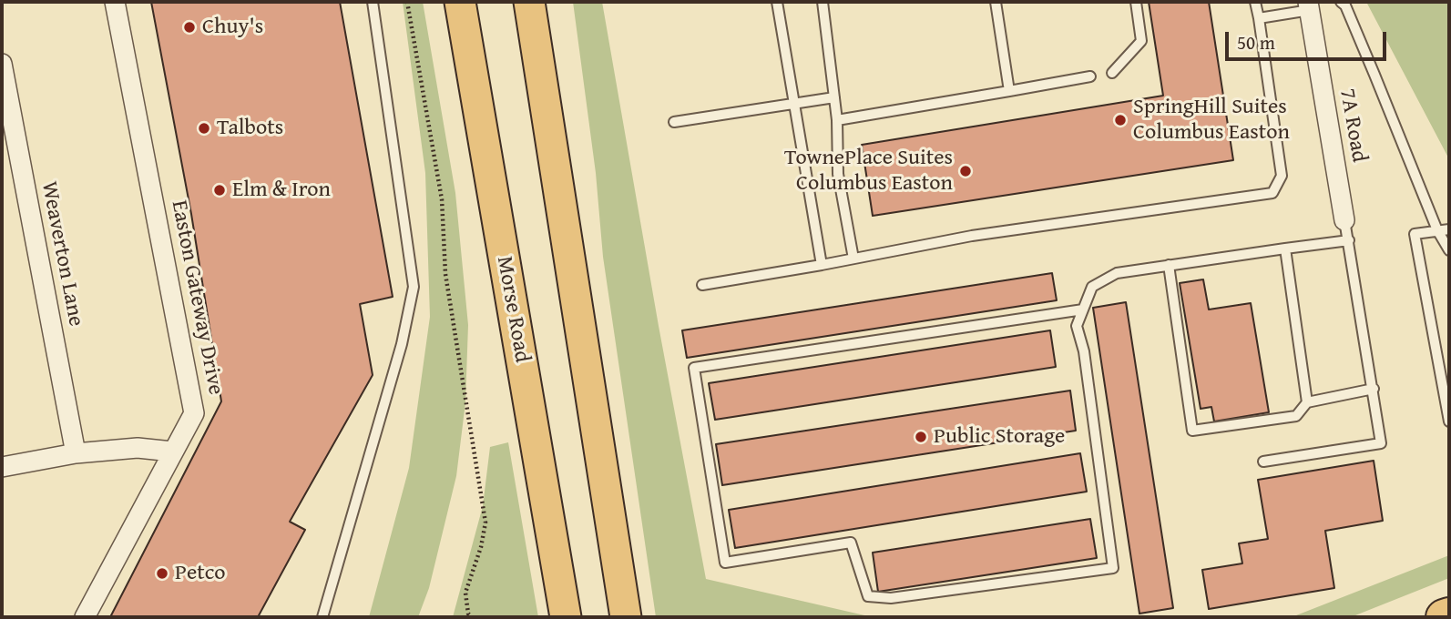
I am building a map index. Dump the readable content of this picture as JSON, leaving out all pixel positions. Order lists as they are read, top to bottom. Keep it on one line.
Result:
{"streets":{"main road":["Morse Road"],"street":["7A Road","Weaverton Lane","Easton Gateway Drive"]},"places":["Chuy's","SpringHill Suites Columbus Easton","Talbots","TownePlace Suites Columbus Easton","Elm & Iron","Public Storage","Petco"],"scale_bar":"50 m"}
